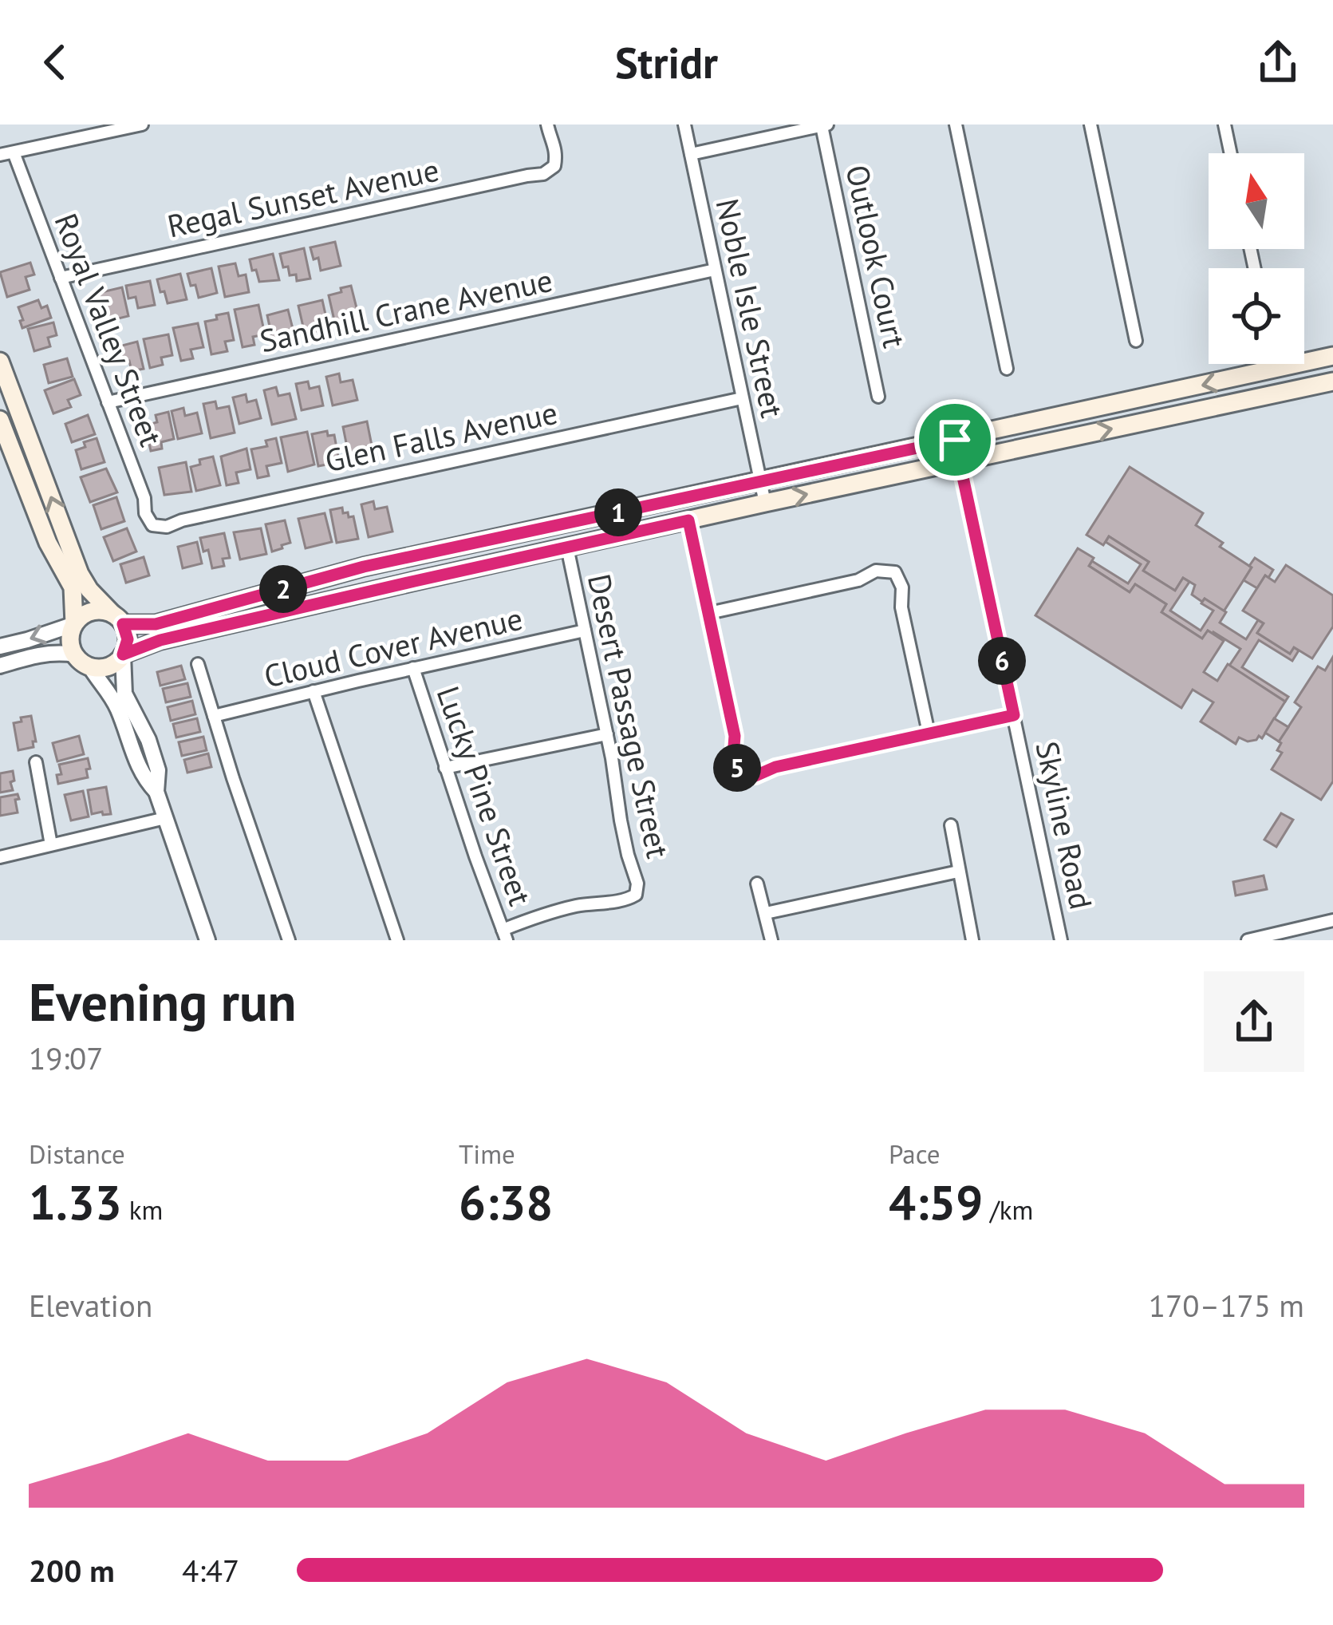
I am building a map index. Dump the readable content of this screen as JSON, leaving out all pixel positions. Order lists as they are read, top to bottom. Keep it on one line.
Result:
{"streets":{"street":["Regal Sunset Avenue","Outlook Court","Noble Isle Street","Sandhill Crane Avenue","Royal Valley Street","Glen Falls Avenue","Cloud Cover Avenue","Desert Passage Street","Lucky Pine Street","Skyline Road"]},"crossings":[["Regal Sunset Avenue","Royal Valley Street"],["Noble Isle Street","Sandhill Crane Avenue"],["Noble Isle Street","Glen Falls Avenue"],["Sandhill Crane Avenue","Royal Valley Street"],["Royal Valley Street","Glen Falls Avenue"],["Cloud Cover Avenue","Desert Passage Street"],["Cloud Cover Avenue","Lucky Pine Street"],["Desert Passage Street","Lucky Pine Street"]],"north":"top","page":{"header":"Stridr","pins":["1","2","6","5"],"heading":["Evening run","19:07"],"stats":[["Distance","1.33 km"],["Time","6:38"],["Pace","4:59 /km"]],"chart":["Elevation","170–175 m"],"list":[{"name":"200 m","note":"4:47"}]}}
